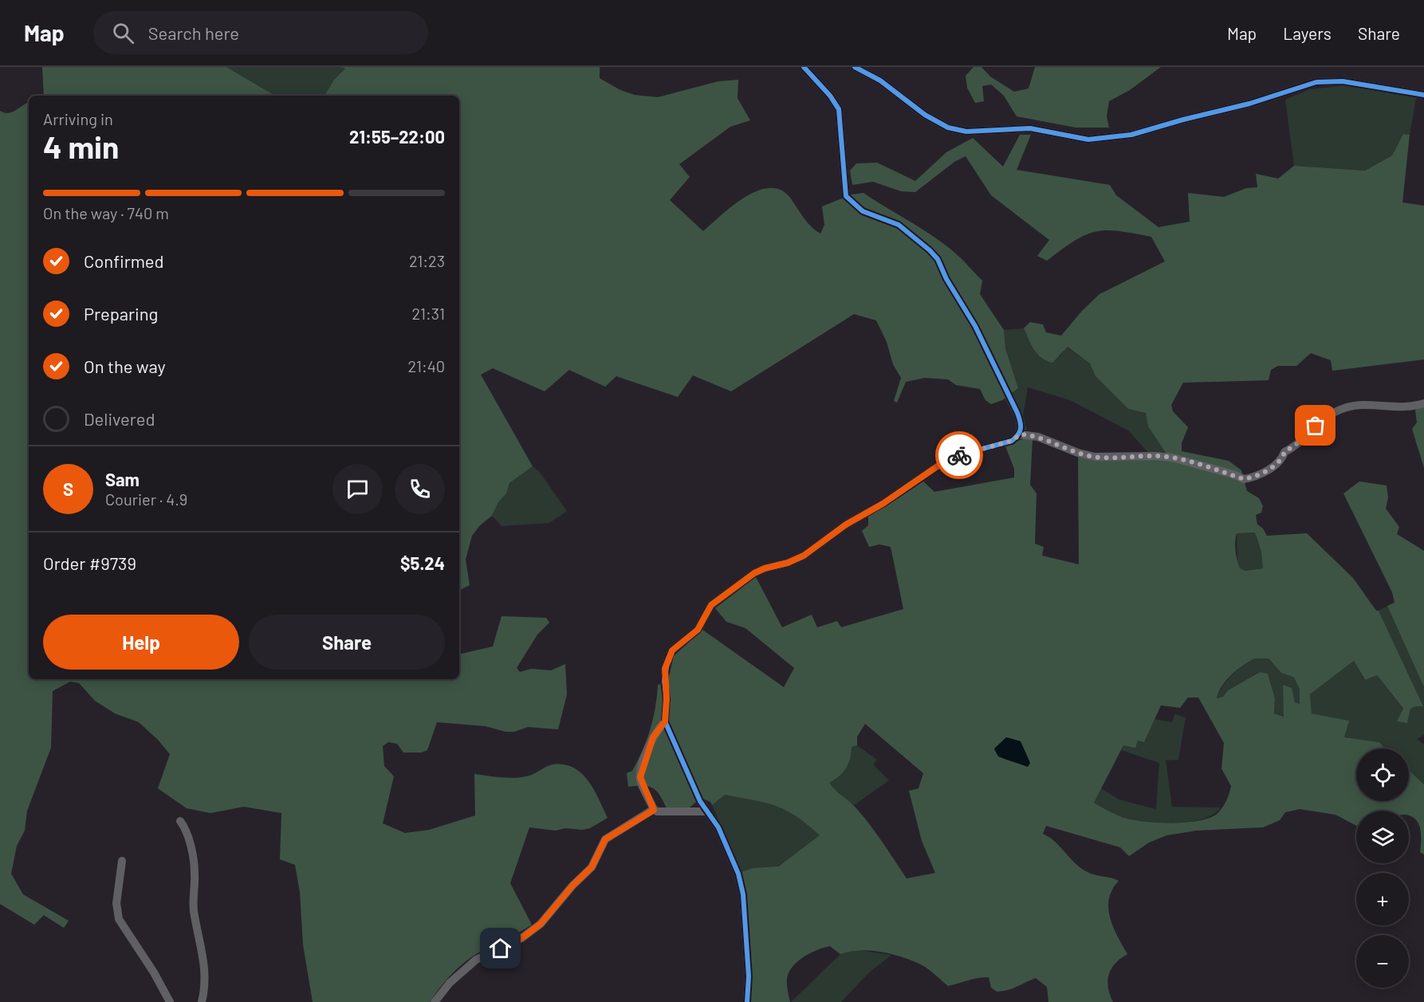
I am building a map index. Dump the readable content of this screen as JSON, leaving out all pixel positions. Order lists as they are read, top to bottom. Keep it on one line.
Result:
{"page":{"header":"Map","search":"Search here","nav":["Map","Layers","Share"],"heading":["4 min","Arriving in","21:55–22:00"],"panel":["Sam","Courier · 4.9","Order #9739","$5.24"],"bar":"On the way · 740 m","list":[["Confirmed","21:23"],["Preparing","21:31"],["On the way","21:40"],"Delivered"],"round":"S","buttons":["Help","Share"],"map_buttons":["+","−"]}}
